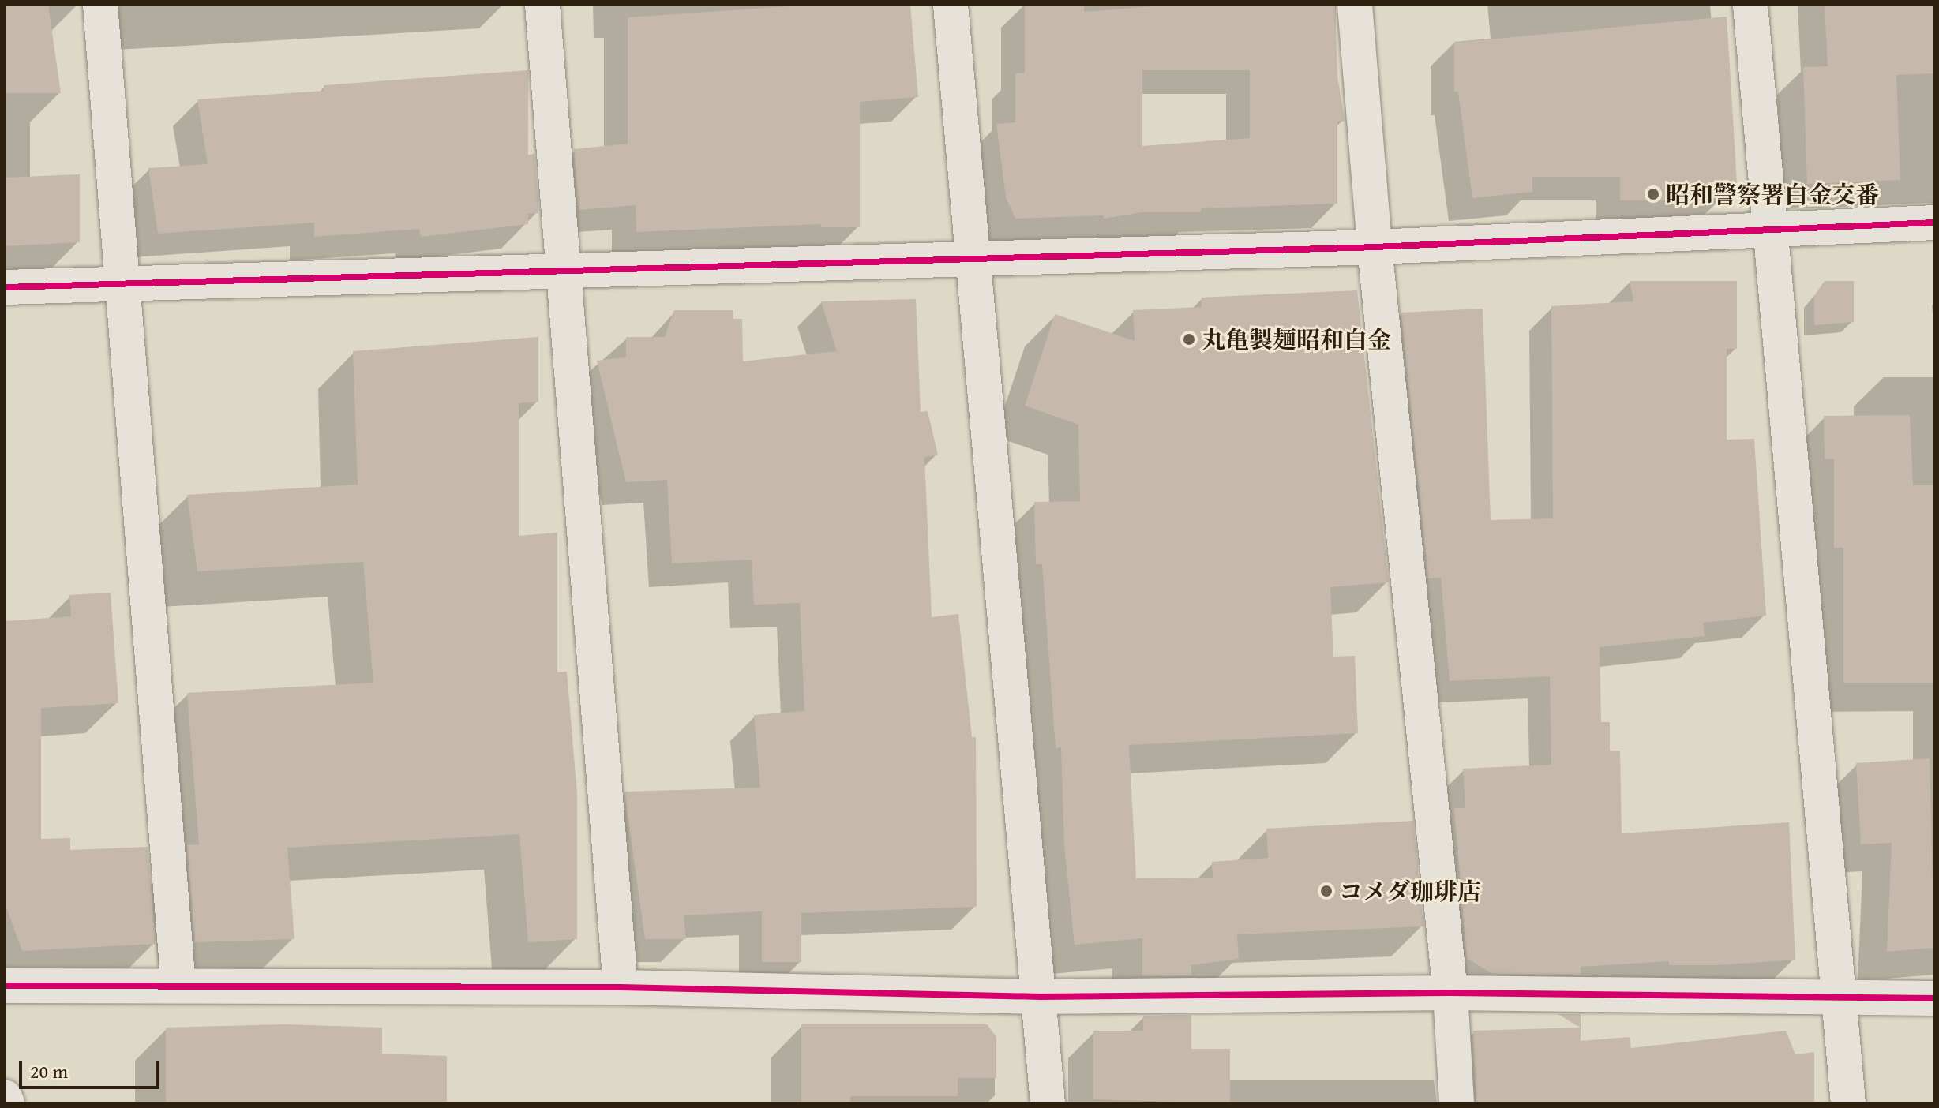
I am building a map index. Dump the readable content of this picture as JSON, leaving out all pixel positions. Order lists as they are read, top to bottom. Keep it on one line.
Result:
{"places":["昭和警察署白金交番","丸亀製麺昭和白金","コメダ珈琲店"],"scale_bar":"20 m"}
